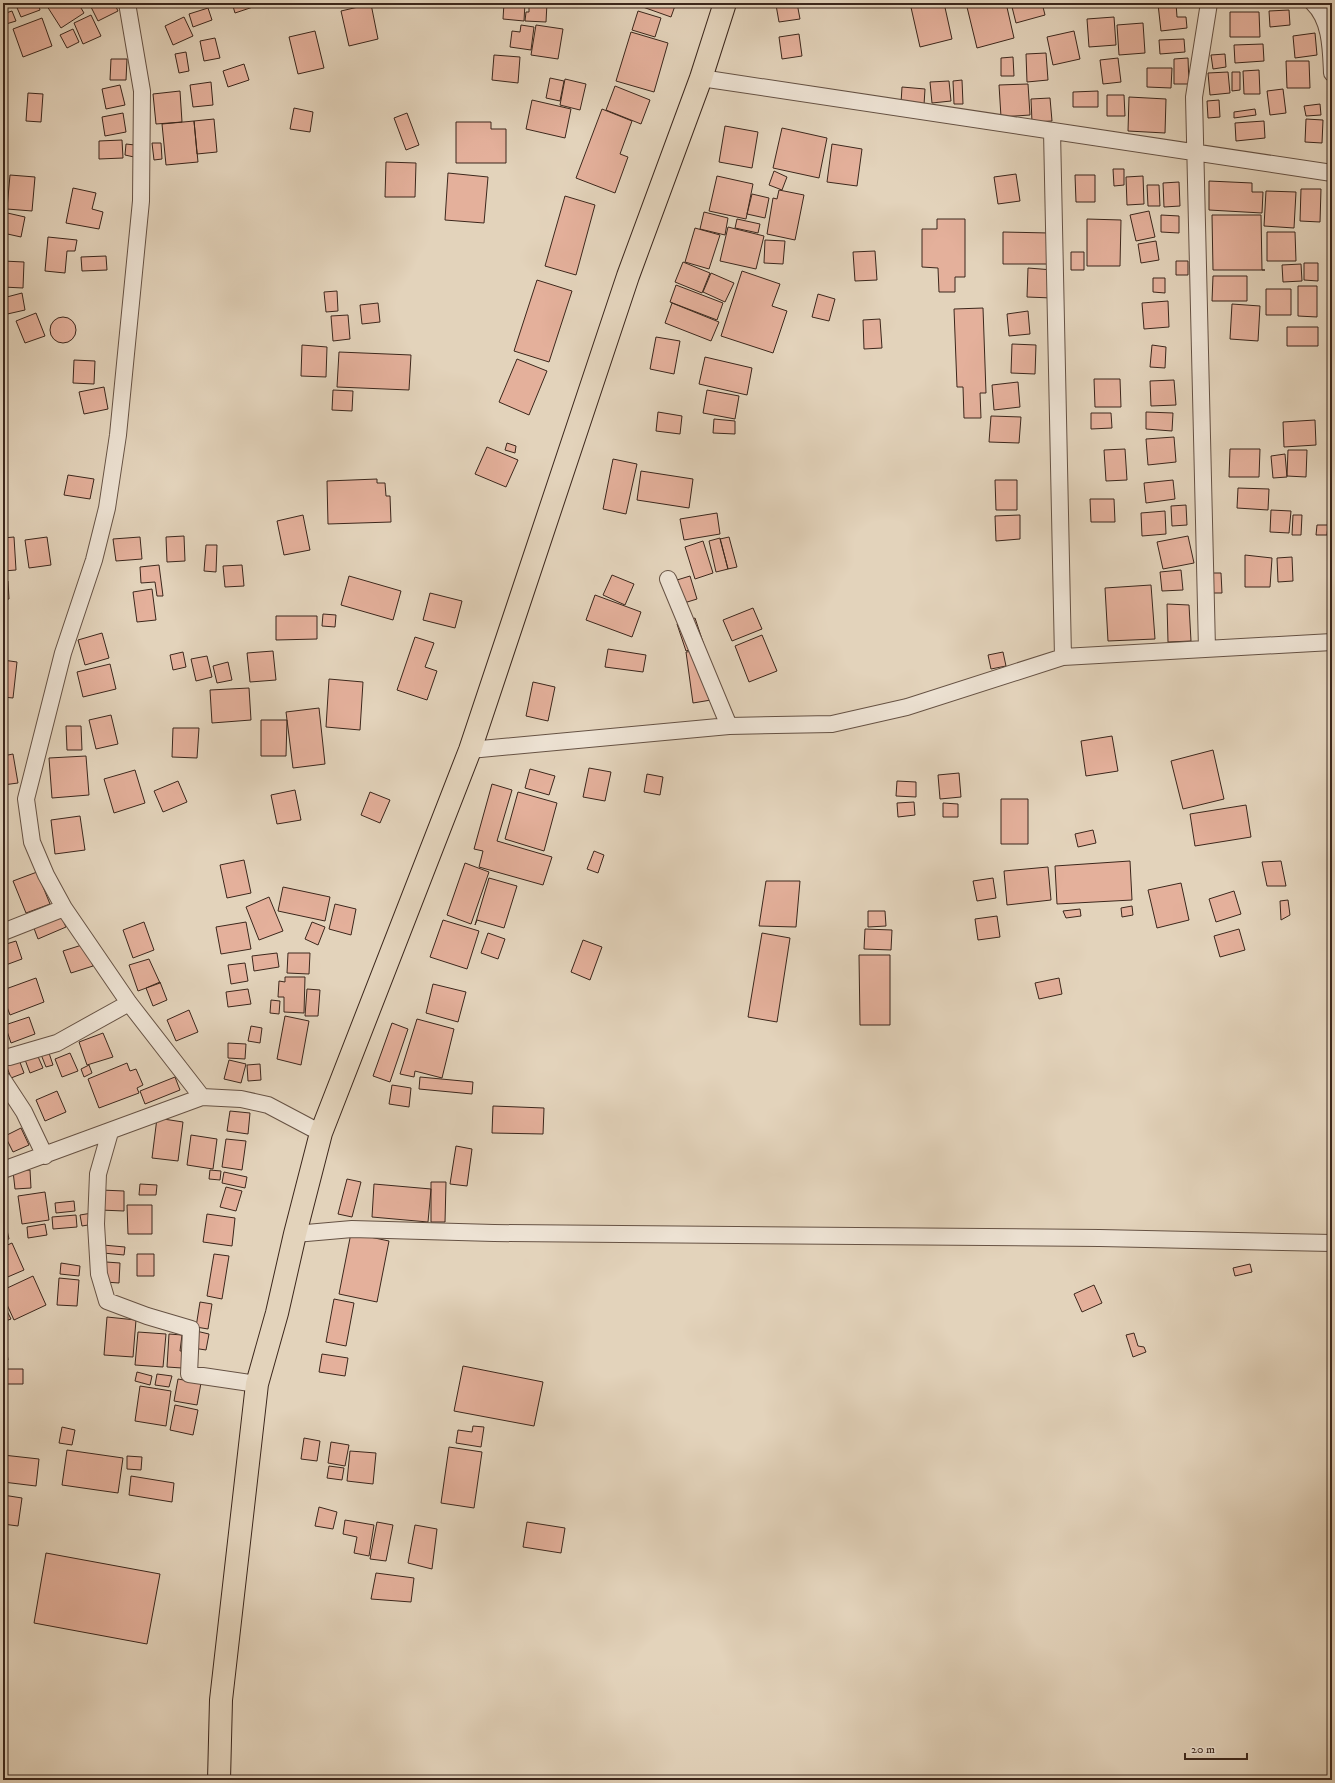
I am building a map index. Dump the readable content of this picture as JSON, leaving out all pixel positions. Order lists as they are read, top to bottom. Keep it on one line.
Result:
{"scale_bar":"20 m"}
